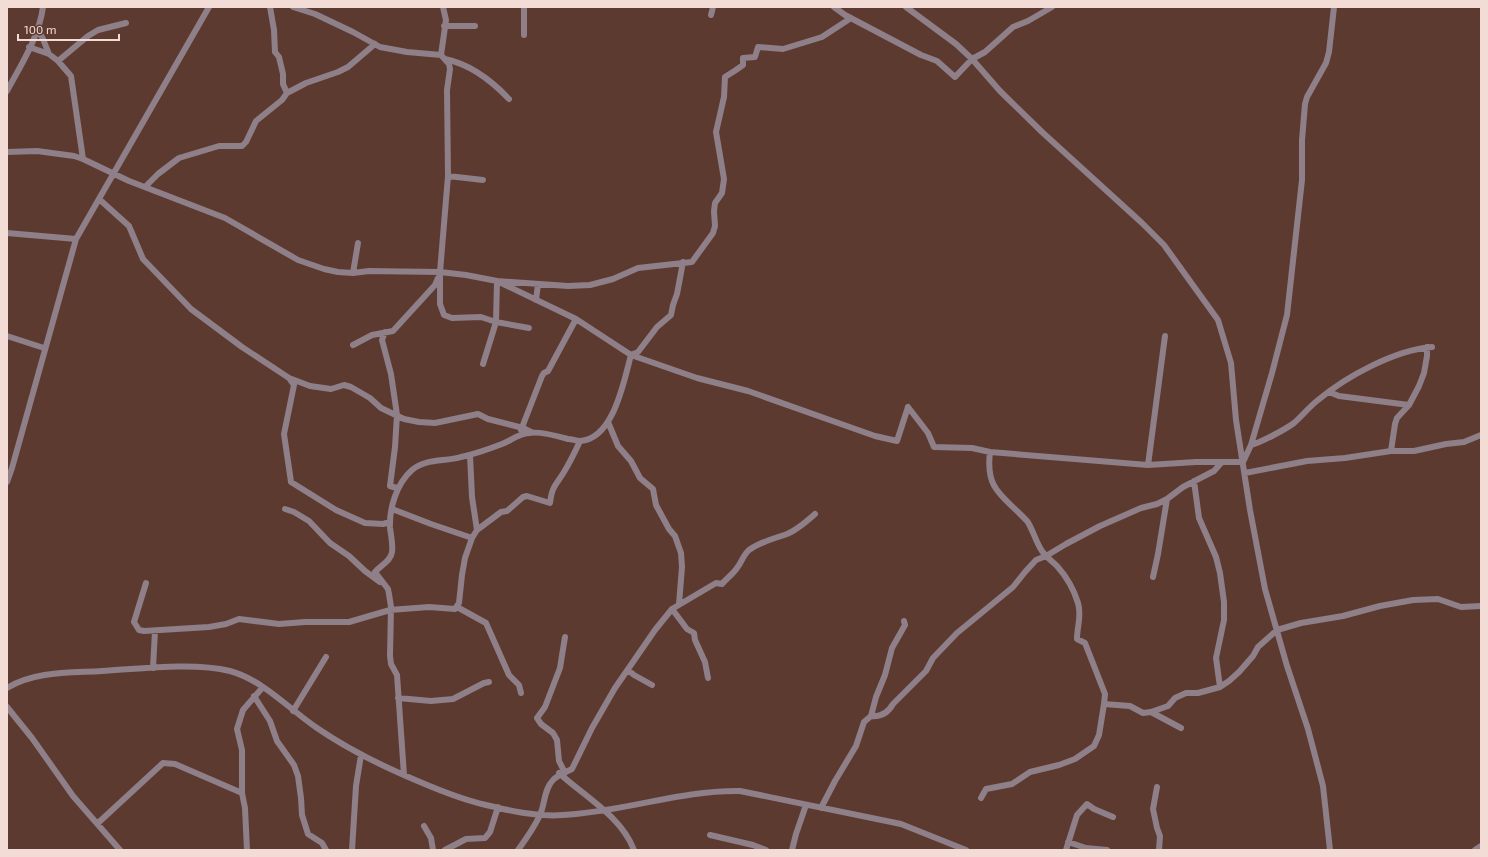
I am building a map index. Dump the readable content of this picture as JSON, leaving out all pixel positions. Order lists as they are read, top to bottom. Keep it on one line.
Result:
{"scale_bar":"100 m"}
